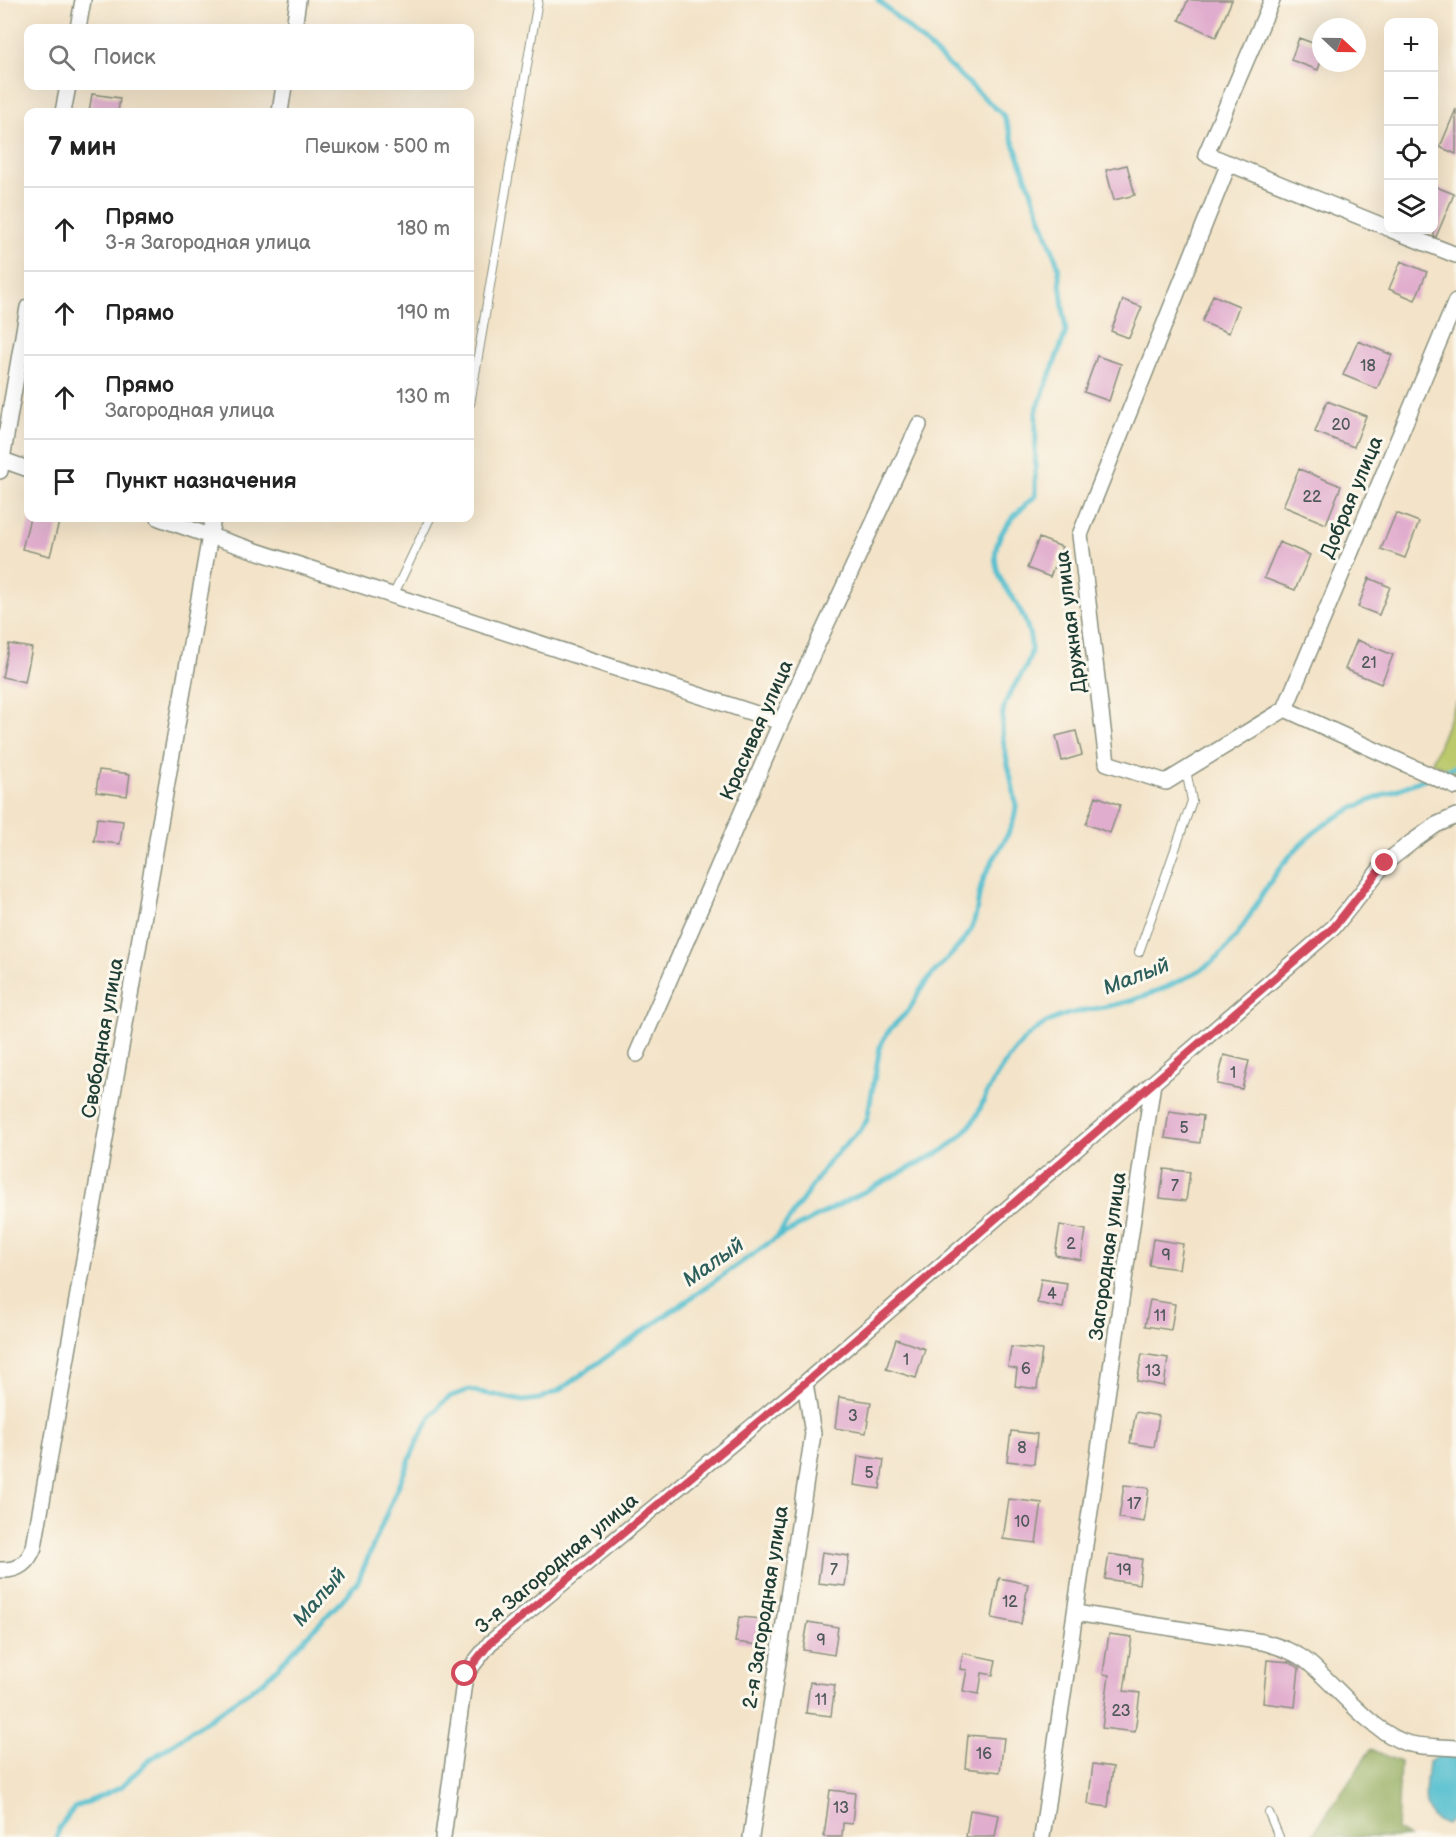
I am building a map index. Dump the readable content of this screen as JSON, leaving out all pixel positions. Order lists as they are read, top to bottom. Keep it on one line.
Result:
{"streets":{"street":["Добрая улица","Дружная улица","Красивая улица","Свободная улица","Загородная улица","3-я Загородная улица","2-я Загородная улица"]},"crossings":[["Добрая улица","Дружная улица"],["Загородная улица","3-я Загородная улица"],["3-я Загородная улица","2-я Загородная улица"]],"water":["Малый"],"house_numbers":["18","20","22","21","1","5","7","2","9","4","11","1","6","13","3","8","5","17","10","7","19","12","9","11","23","16","13"],"north":"right","page":{"map_buttons":["+","−"],"search":"Поиск","heading":["7 мин","Пешком · 500 m"],"list":[["Прямо","3-я Загородная улица","180 m"],["Прямо","190 m"],["Прямо","Загородная улица","130 m"],"Пункт назначения"]}}
